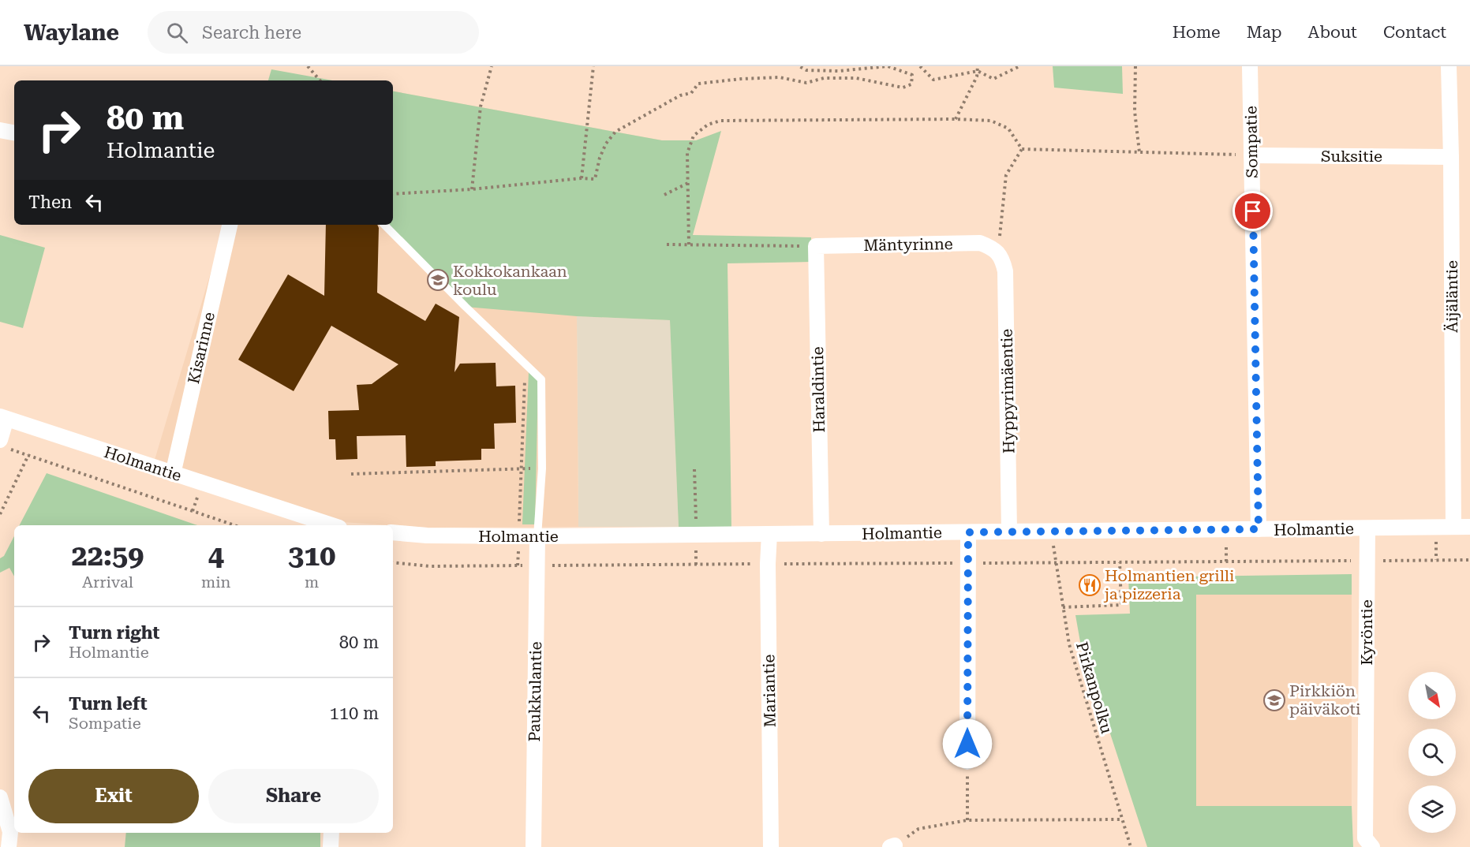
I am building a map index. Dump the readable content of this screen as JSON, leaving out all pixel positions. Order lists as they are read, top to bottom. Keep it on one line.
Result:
{"streets":{"street":["Sompatie","Suksitie","Mäntyrinne","Äijäläntie","Kisarinne","Haraldintie","Hyppyrimäentie","Holmantie","Kyröntie","Mariantie","Paukkulantie"],"path":["Pirkanpolku"]},"crossings":[["Sompatie","Suksitie"],["Sompatie","Holmantie"],["Suksitie","Äijäläntie"],["Mäntyrinne","Haraldintie"],["Mäntyrinne","Hyppyrimäentie"],["Äijäläntie","Holmantie"],["Kisarinne","Holmantie"],["Haraldintie","Holmantie"],["Hyppyrimäentie","Holmantie"],["Holmantie","Kyröntie"],["Holmantie","Pirkanpolku"],["Holmantie","Mariantie"],["Holmantie","Paukkulantie"]],"places":{"school or university":["Kokkokankaan koulu","Pirkkiön päiväkoti"],"restaurant":["Holmantien grilli ja pizzeria"]},"north":"bottom right","page":{"header":"Waylane","search":"Search here","nav":["Home","Map","About","Contact"],"turn":["80 m","Holmantie"],"then":"Then","eta":["22:59","Arrival","4","min","310","m"],"list":[{"name":"Turn right","note":"Holmantie","value":"80 m"},{"name":"Turn left","note":"Sompatie","value":"110 m"}],"buttons":["Exit","Share"]}}
